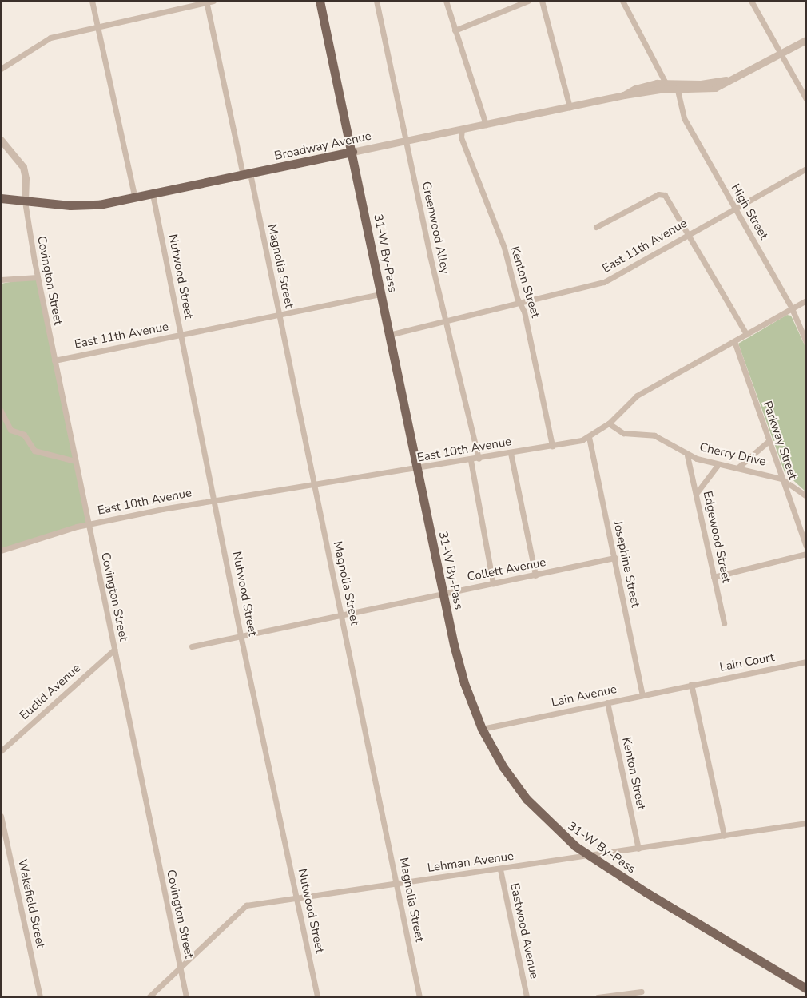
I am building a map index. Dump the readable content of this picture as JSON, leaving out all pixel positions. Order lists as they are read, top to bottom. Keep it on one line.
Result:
{"streets":{"main road":["Broadway Avenue","31-W By-Pass"],"street":["High Street","Greenwood Alley","East 11th Avenue","Magnolia Street","Nutwood Street","Covington Street","Kenton Street","Parkway Street","East 10th Avenue","Cherry Drive","Edgewood Street","Josephine Street","Collett Avenue","Lain Court","Euclid Avenue","Lain Avenue","Lehman Avenue","Wakefield Street","Eastwood Avenue"]},"crossings":[["Broadway Avenue","High Street"],["Broadway Avenue","Greenwood Alley"],["Broadway Avenue","31-W By-Pass"],["Broadway Avenue","Magnolia Street"],["Broadway Avenue","Nutwood Street"],["Broadway Avenue","Covington Street"],["Broadway Avenue","Kenton Street"],["High Street","East 11th Avenue"],["High Street","East 10th Avenue"],["Greenwood Alley","East 11th Avenue"],["Greenwood Alley","East 10th Avenue"],["East 11th Avenue","31-W By-Pass"],["East 11th Avenue","Magnolia Street"],["East 11th Avenue","Nutwood Street"],["East 11th Avenue","Covington Street"],["East 11th Avenue","Kenton Street"],["31-W By-Pass","East 10th Avenue"],["31-W By-Pass","Collett Avenue"],["31-W By-Pass","Lain Avenue"],["31-W By-Pass","Lehman Avenue"],["Magnolia Street","East 10th Avenue"],["Magnolia Street","Collett Avenue"],["Magnolia Street","Lehman Avenue"],["Nutwood Street","East 10th Avenue"],["Nutwood Street","Collett Avenue"],["Nutwood Street","Lehman Avenue"],["Covington Street","East 10th Avenue"],["Covington Street","Euclid Avenue"],["Covington Street","Lehman Avenue"],["Kenton Street","East 10th Avenue"],["Kenton Street","Lain Avenue"],["Kenton Street","Lehman Avenue"],["Parkway Street","East 10th Avenue"],["Parkway Street","Cherry Drive"],["East 10th Avenue","Cherry Drive"],["East 10th Avenue","Josephine Street"],["Cherry Drive","Edgewood Street"],["Josephine Street","Collett Avenue"],["Josephine Street","Lain Avenue"],["Lain Court","Lain Avenue"],["Lehman Avenue","Eastwood Avenue"]]}
